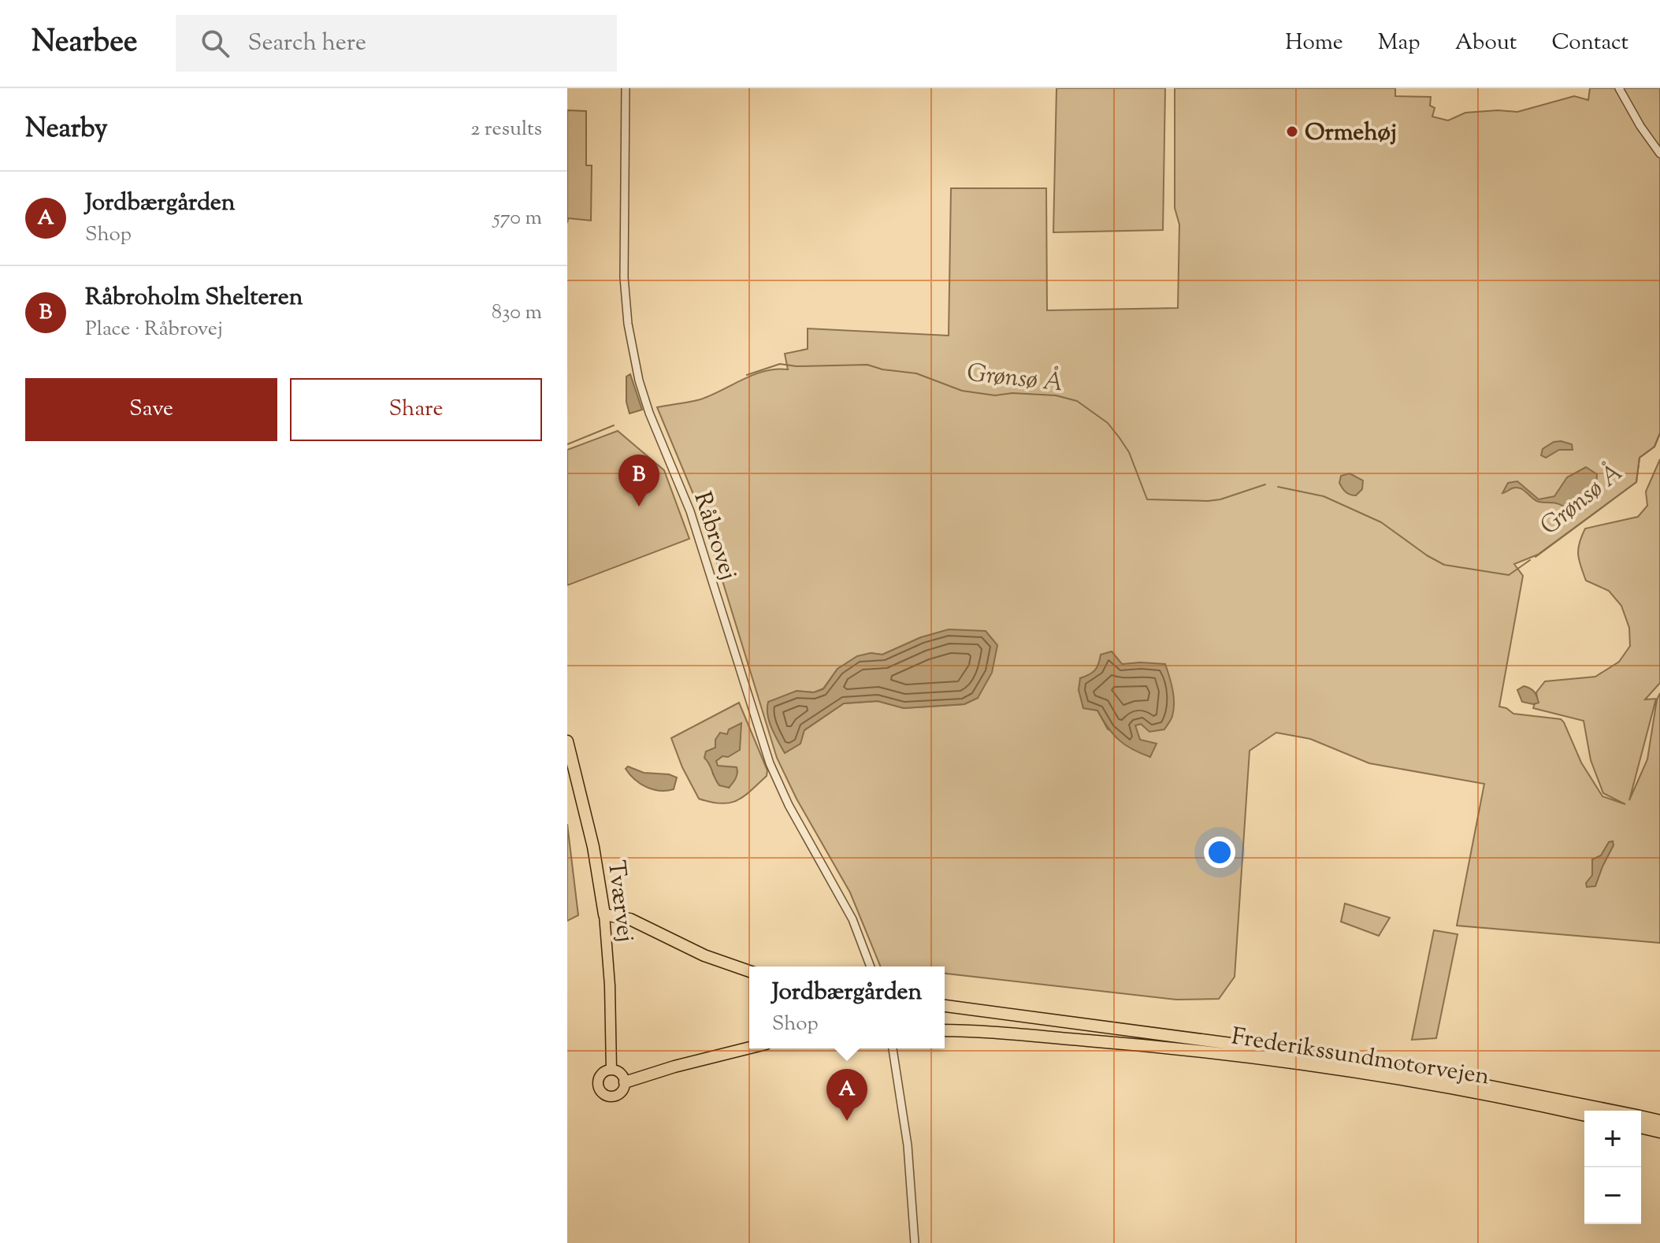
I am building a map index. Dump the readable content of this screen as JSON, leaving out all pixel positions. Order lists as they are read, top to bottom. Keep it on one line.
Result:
{"streets":{"highway":["Tværvej","Frederikssundmotorvejen"],"street":["Råbrovej"]},"water":["Grønsø Å"],"places":["Ormehøj"],"page":{"header":"Nearbee","search":"Search here","nav":["Home","Map","About","Contact"],"heading":["Nearby","2 results"],"list":[{"mark":"A","name":"Jordbærgården","note":"Shop","value":"570 m"},{"mark":"B","name":"Råbroholm Shelteren","note":"Place · Råbrovej","value":"830 m"}],"buttons":["Save","Share"],"pins":["B","A"],"popup":["Jordbærgården","Shop"],"map_buttons":["+","−"]}}
